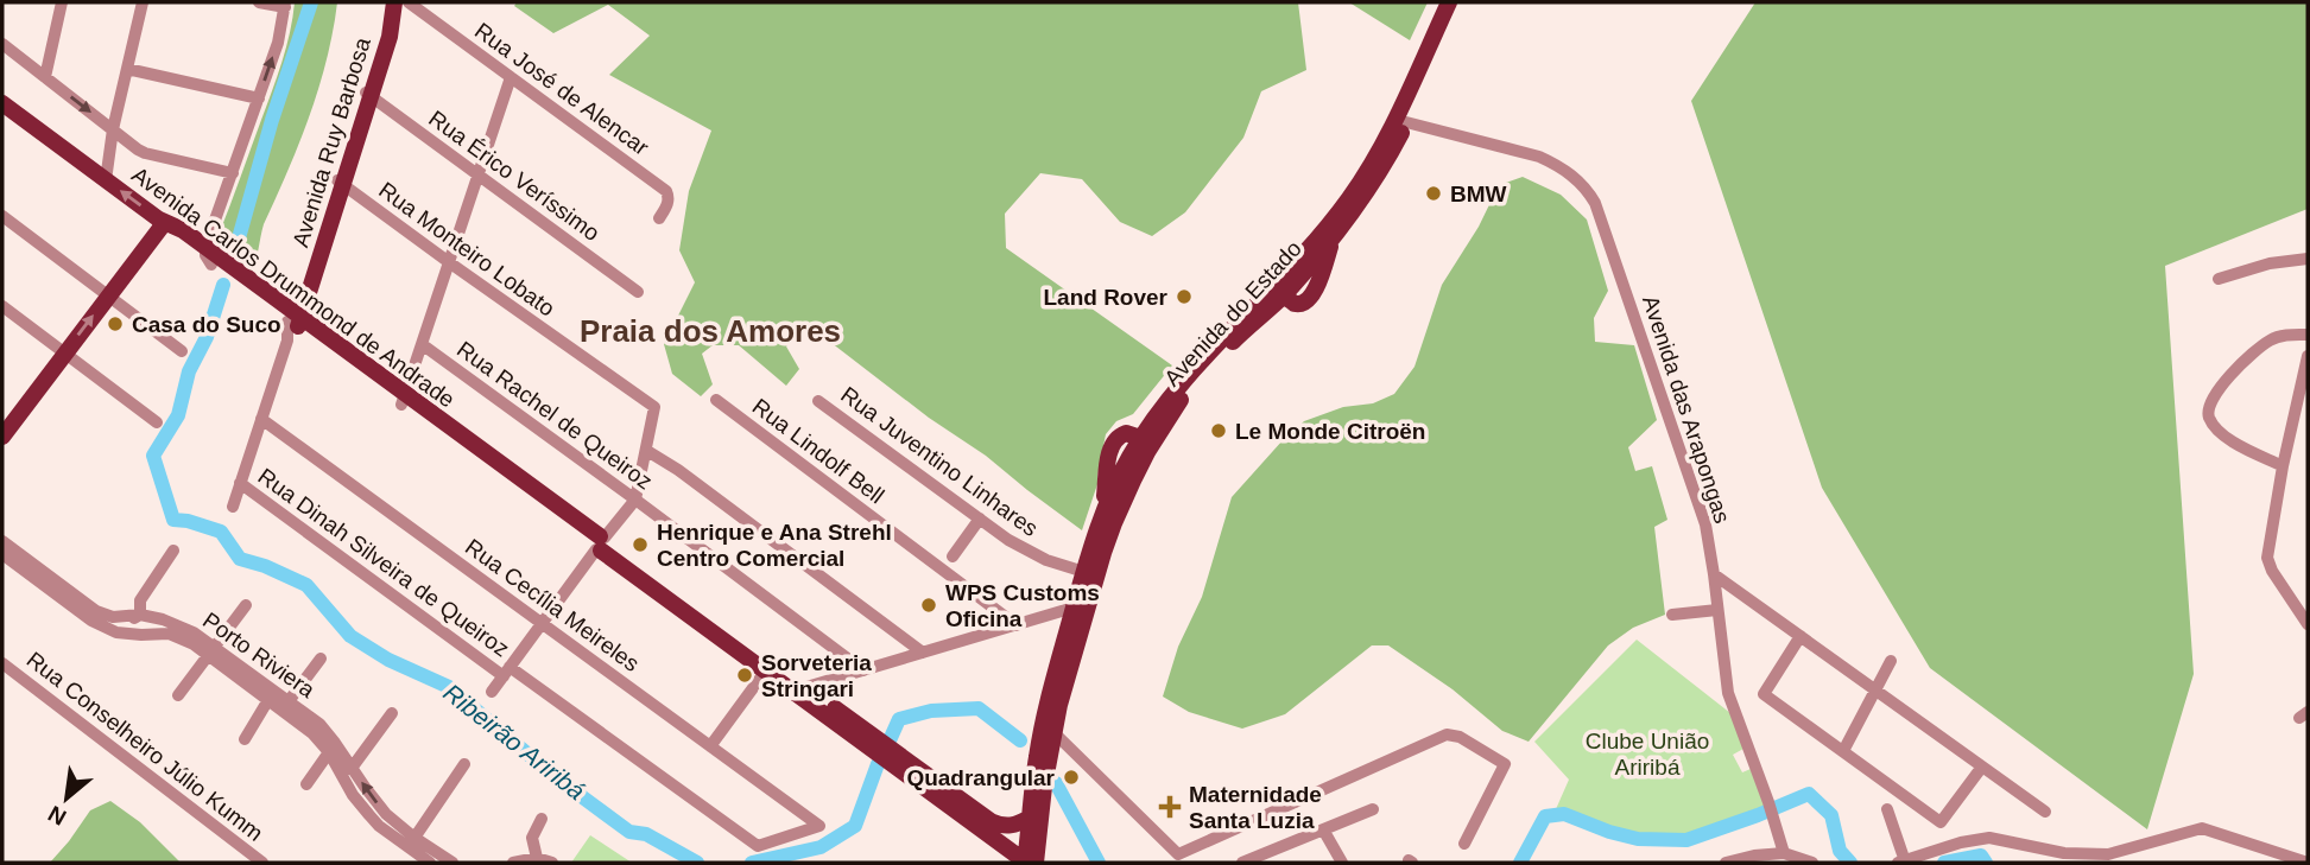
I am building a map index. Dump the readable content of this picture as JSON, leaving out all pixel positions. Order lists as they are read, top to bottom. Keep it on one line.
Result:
{"streets":{"main road":["Avenida Ruy Barbosa","Avenida Carlos Drummond de Andrade","Avenida do Estado"],"street":["Rua José de Alencar","Rua Érico Veríssimo","Rua Monteiro Lobato","Avenida das Arapongas","Rua Rachel de Queiroz","Rua Lindolf Bell","Rua Juventino Linhares","Rua Dinah Silveira de Queiroz","Rua Cecília Meireles","Porto Riviera","Rua Conselheiro Júlio Kumm"]},"crossings":[["Avenida Ruy Barbosa","Rua Érico Veríssimo"],["Avenida Ruy Barbosa","Rua Monteiro Lobato"],["Avenida Ruy Barbosa","Avenida Carlos Drummond de Andrade"],["Avenida Ruy Barbosa","Rua Dinah Silveira de Queiroz"],["Avenida Ruy Barbosa","Rua Cecília Meireles"],["Avenida do Estado","Avenida das Arapongas"],["Rua Dinah Silveira de Queiroz","Rua Cecília Meireles"]],"districts":["Praia dos Amores"],"water":["Ribeirão Ariribá"],"parks":["Clube União Ariribá"],"places":{"other":["BMW","Land Rover","Casa do Suco","Le Monde Citroën","Henrique e Ana Strehl Centro Comercial","WPS Customs Oficina","Sorveteria Stringari","Quadrangular"],"health":["Maternidade Santa Luzia"]},"north":"bottom left"}
